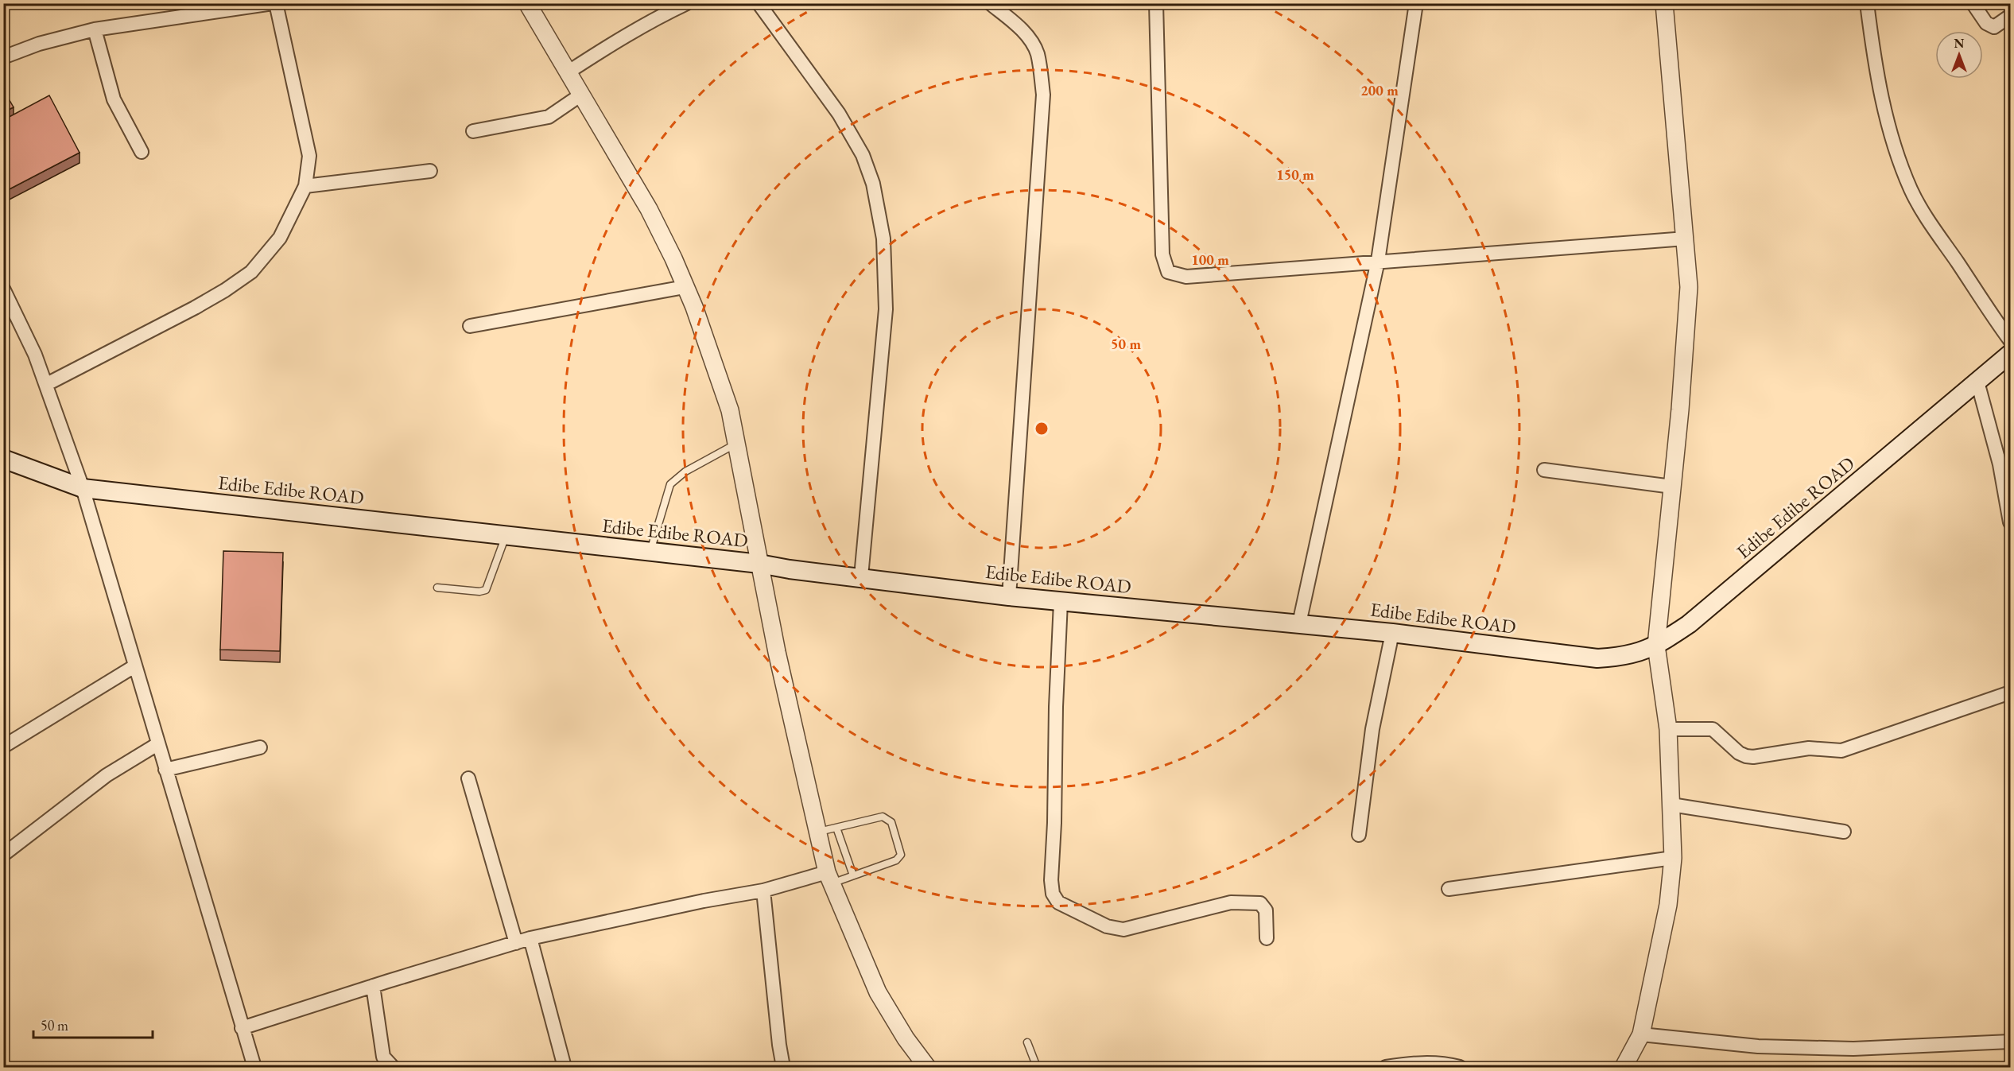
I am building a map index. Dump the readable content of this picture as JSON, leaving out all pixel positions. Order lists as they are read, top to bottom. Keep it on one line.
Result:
{"streets":{"main road":["Edibe Edibe ROAD"]},"scale_bar":"50 m","north":"top","rings":["200 m","150 m","100 m","50 m"]}
